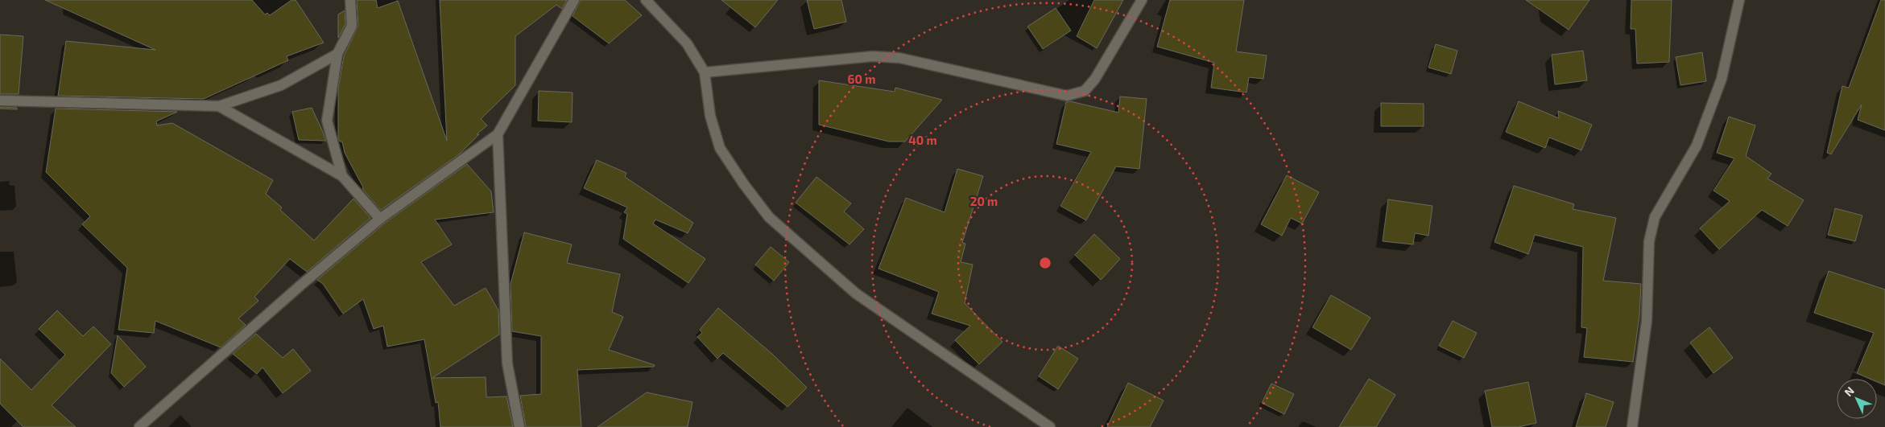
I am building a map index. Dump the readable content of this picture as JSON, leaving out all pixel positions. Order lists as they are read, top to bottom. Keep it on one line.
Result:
{"north":"top left","rings":["60 m","40 m","20 m"]}
